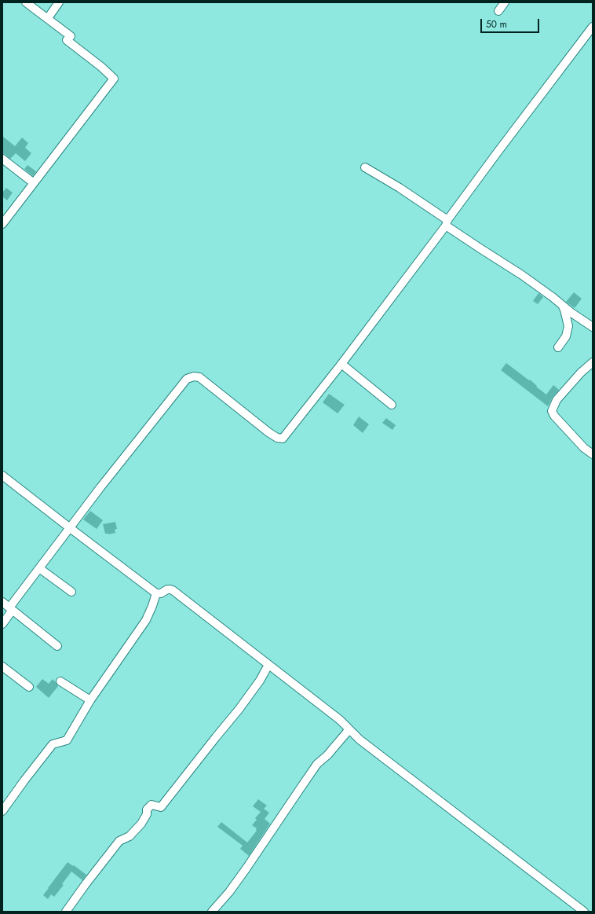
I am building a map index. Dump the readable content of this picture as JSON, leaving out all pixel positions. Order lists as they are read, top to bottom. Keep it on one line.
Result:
{"scale_bar":"50 m"}
